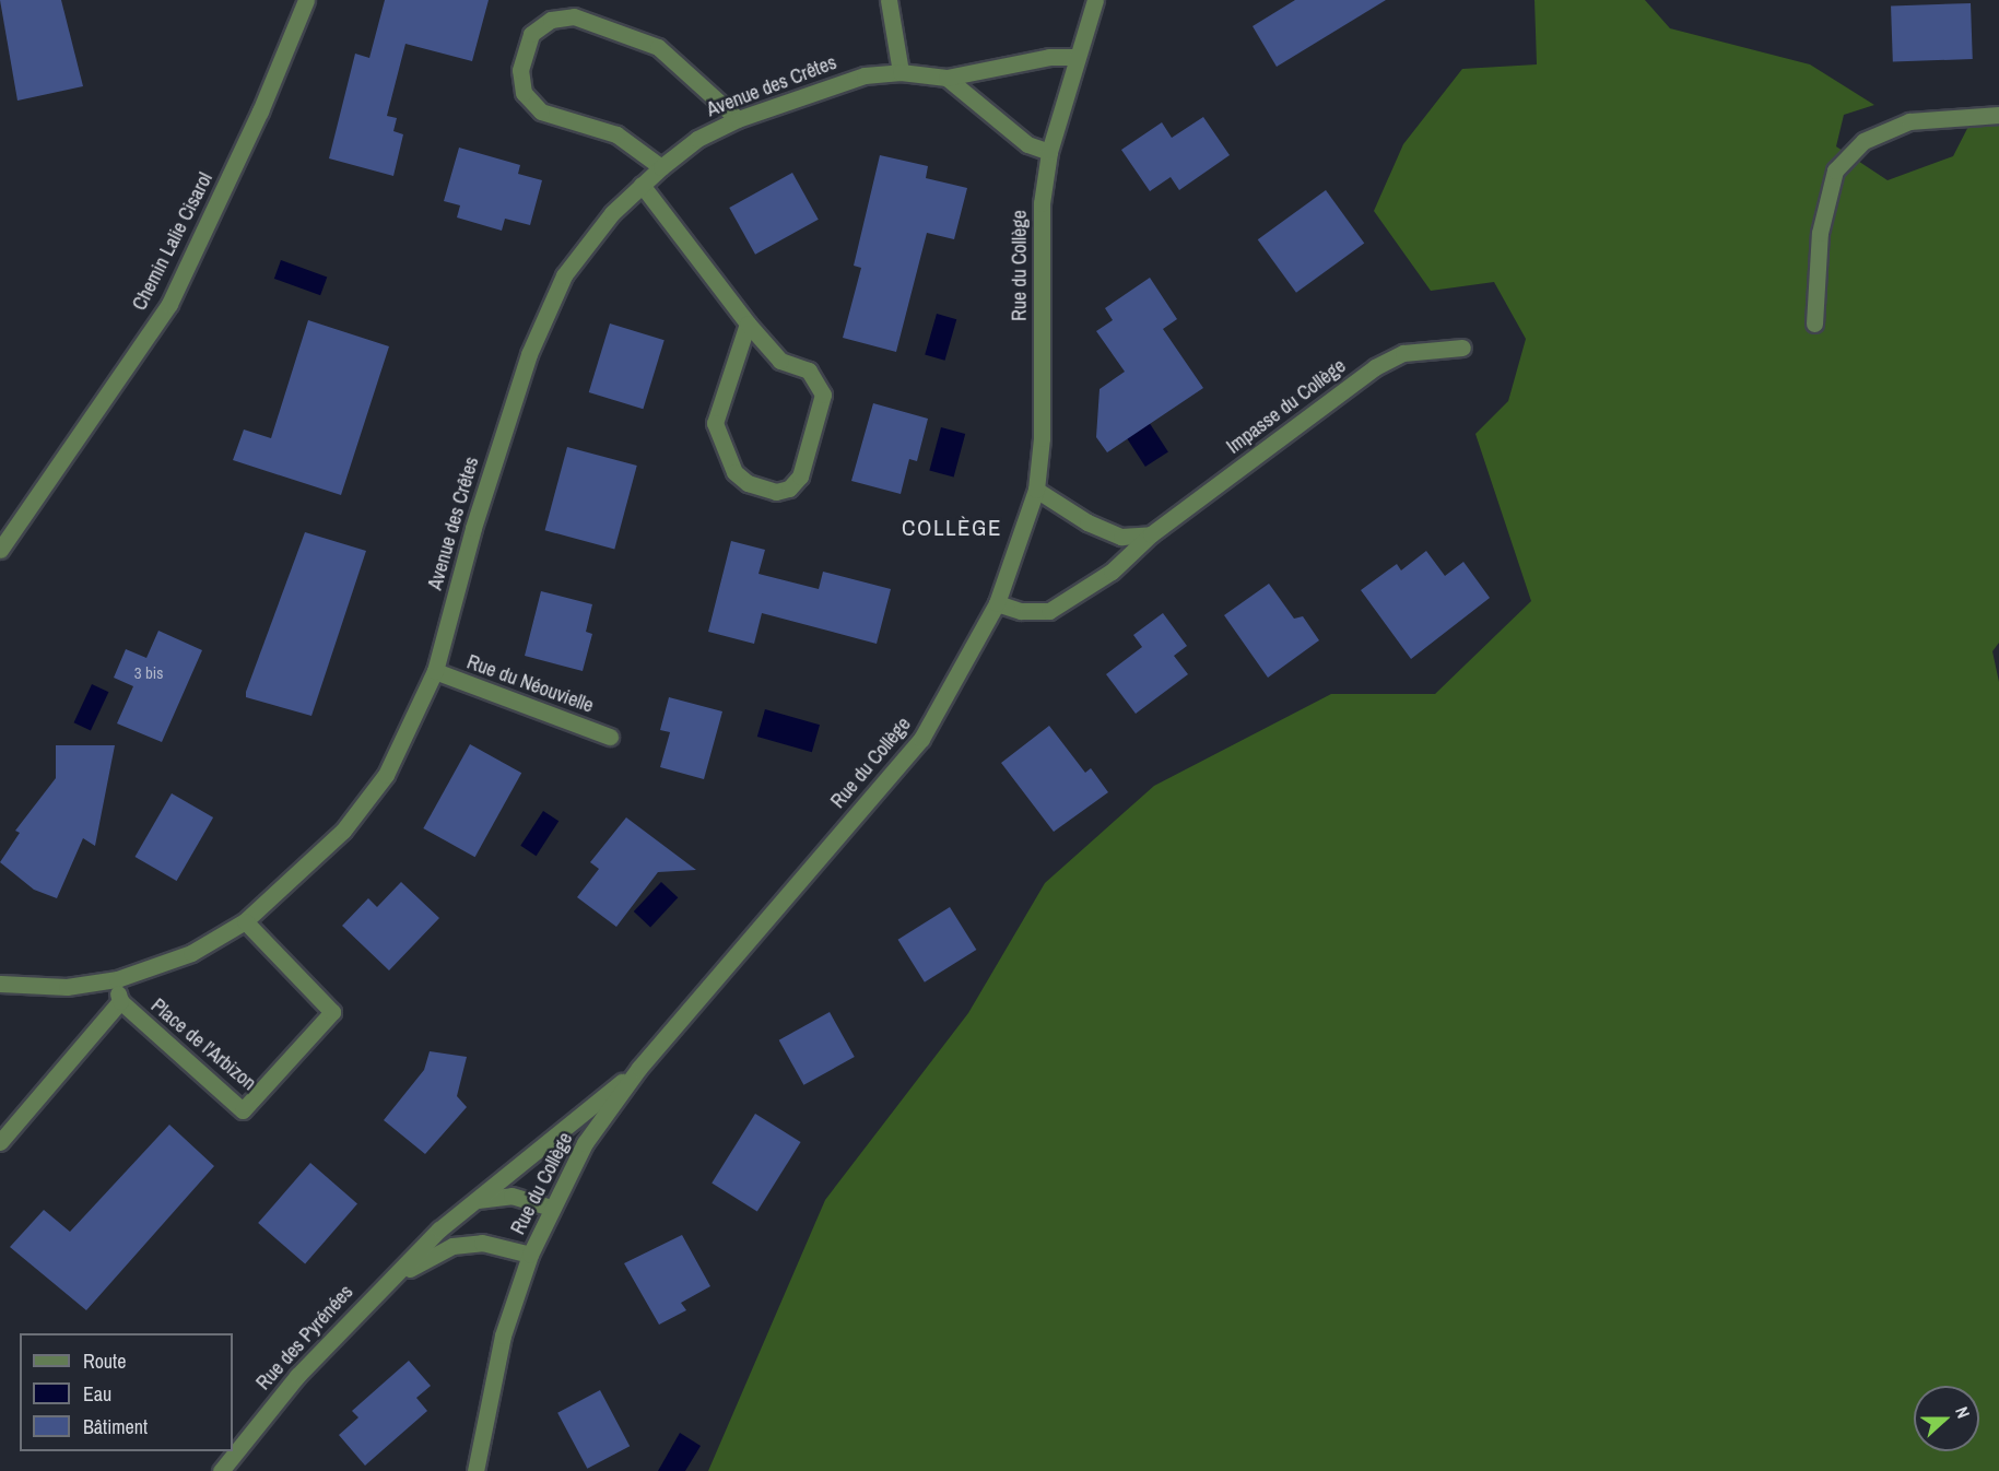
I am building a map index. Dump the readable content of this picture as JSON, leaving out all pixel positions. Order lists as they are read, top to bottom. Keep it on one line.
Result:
{"streets":{"street":["Avenue des Crêtes","Chemin Lalie Cisarol","Rue du Collège","Impasse du Collège","Rue du Néouvielle","Place de l'Arbizon","Rue des Pyrénées"]},"crossings":[["Avenue des Crêtes","Rue du Collège"],["Avenue des Crêtes","Rue du Néouvielle"],["Avenue des Crêtes","Place de l'Arbizon"],["Rue du Collège","Impasse du Collège"],["Rue du Collège","Rue des Pyrénées"]],"districts":["COLLÈGE"],"house_numbers":["3 bis"],"legend":["Route","Eau","Bâtiment"],"north":"right"}
